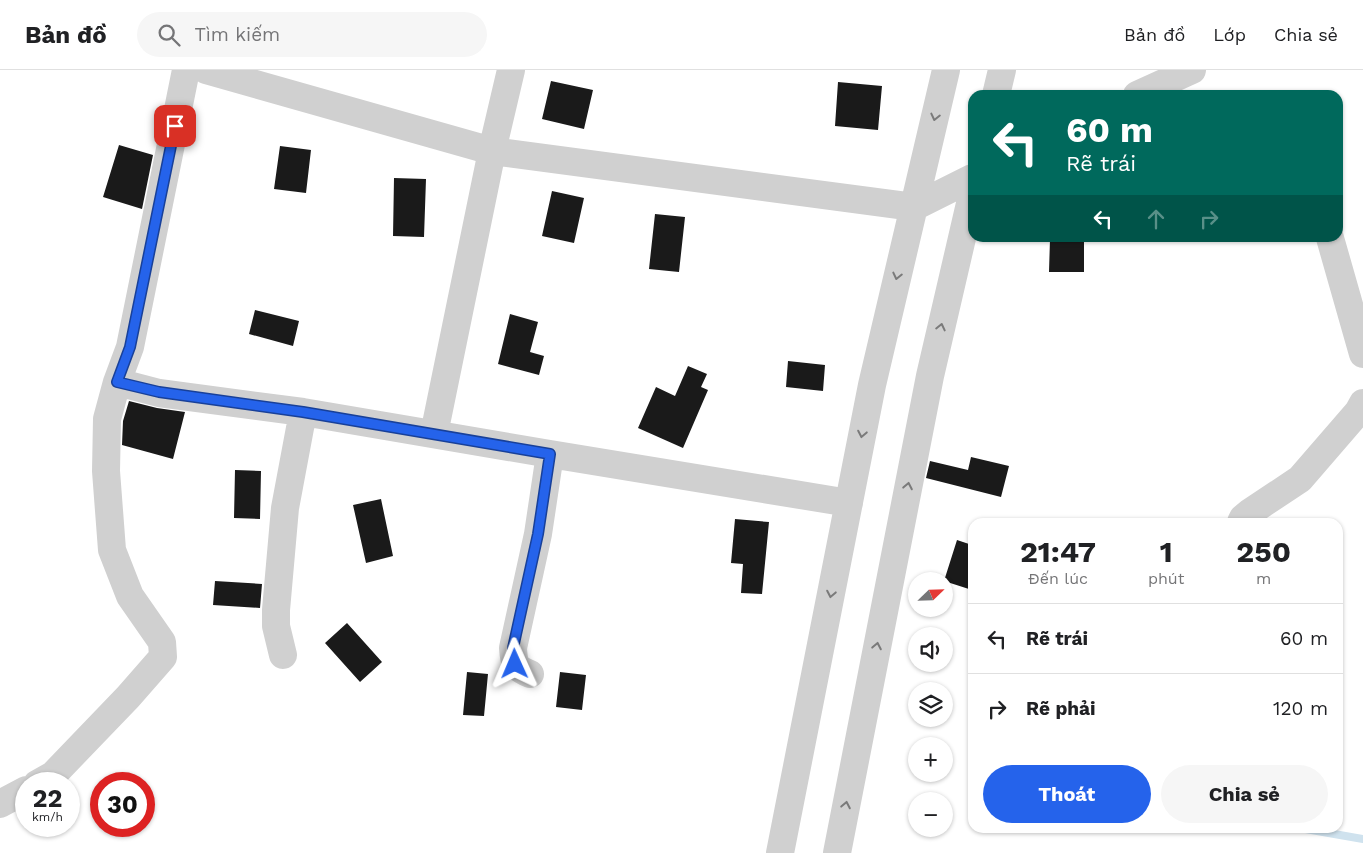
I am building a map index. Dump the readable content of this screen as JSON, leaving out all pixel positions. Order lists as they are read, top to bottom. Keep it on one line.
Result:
{"north":"top right","page":{"header":"Bản đồ","search":"Tìm kiếm","nav":["Bản đồ","Lớp","Chia sẻ"],"turn":["60 m","Rẽ trái"],"eta":["21:47","Đến lúc","1","phút","250","m"],"map_buttons":["+","−"],"list":[{"name":"Rẽ trái","value":"60 m"},{"name":"Rẽ phải","value":"120 m"}],"buttons":["Thoát","Chia sẻ"],"speed":"22 km/h","limit":"30"}}
